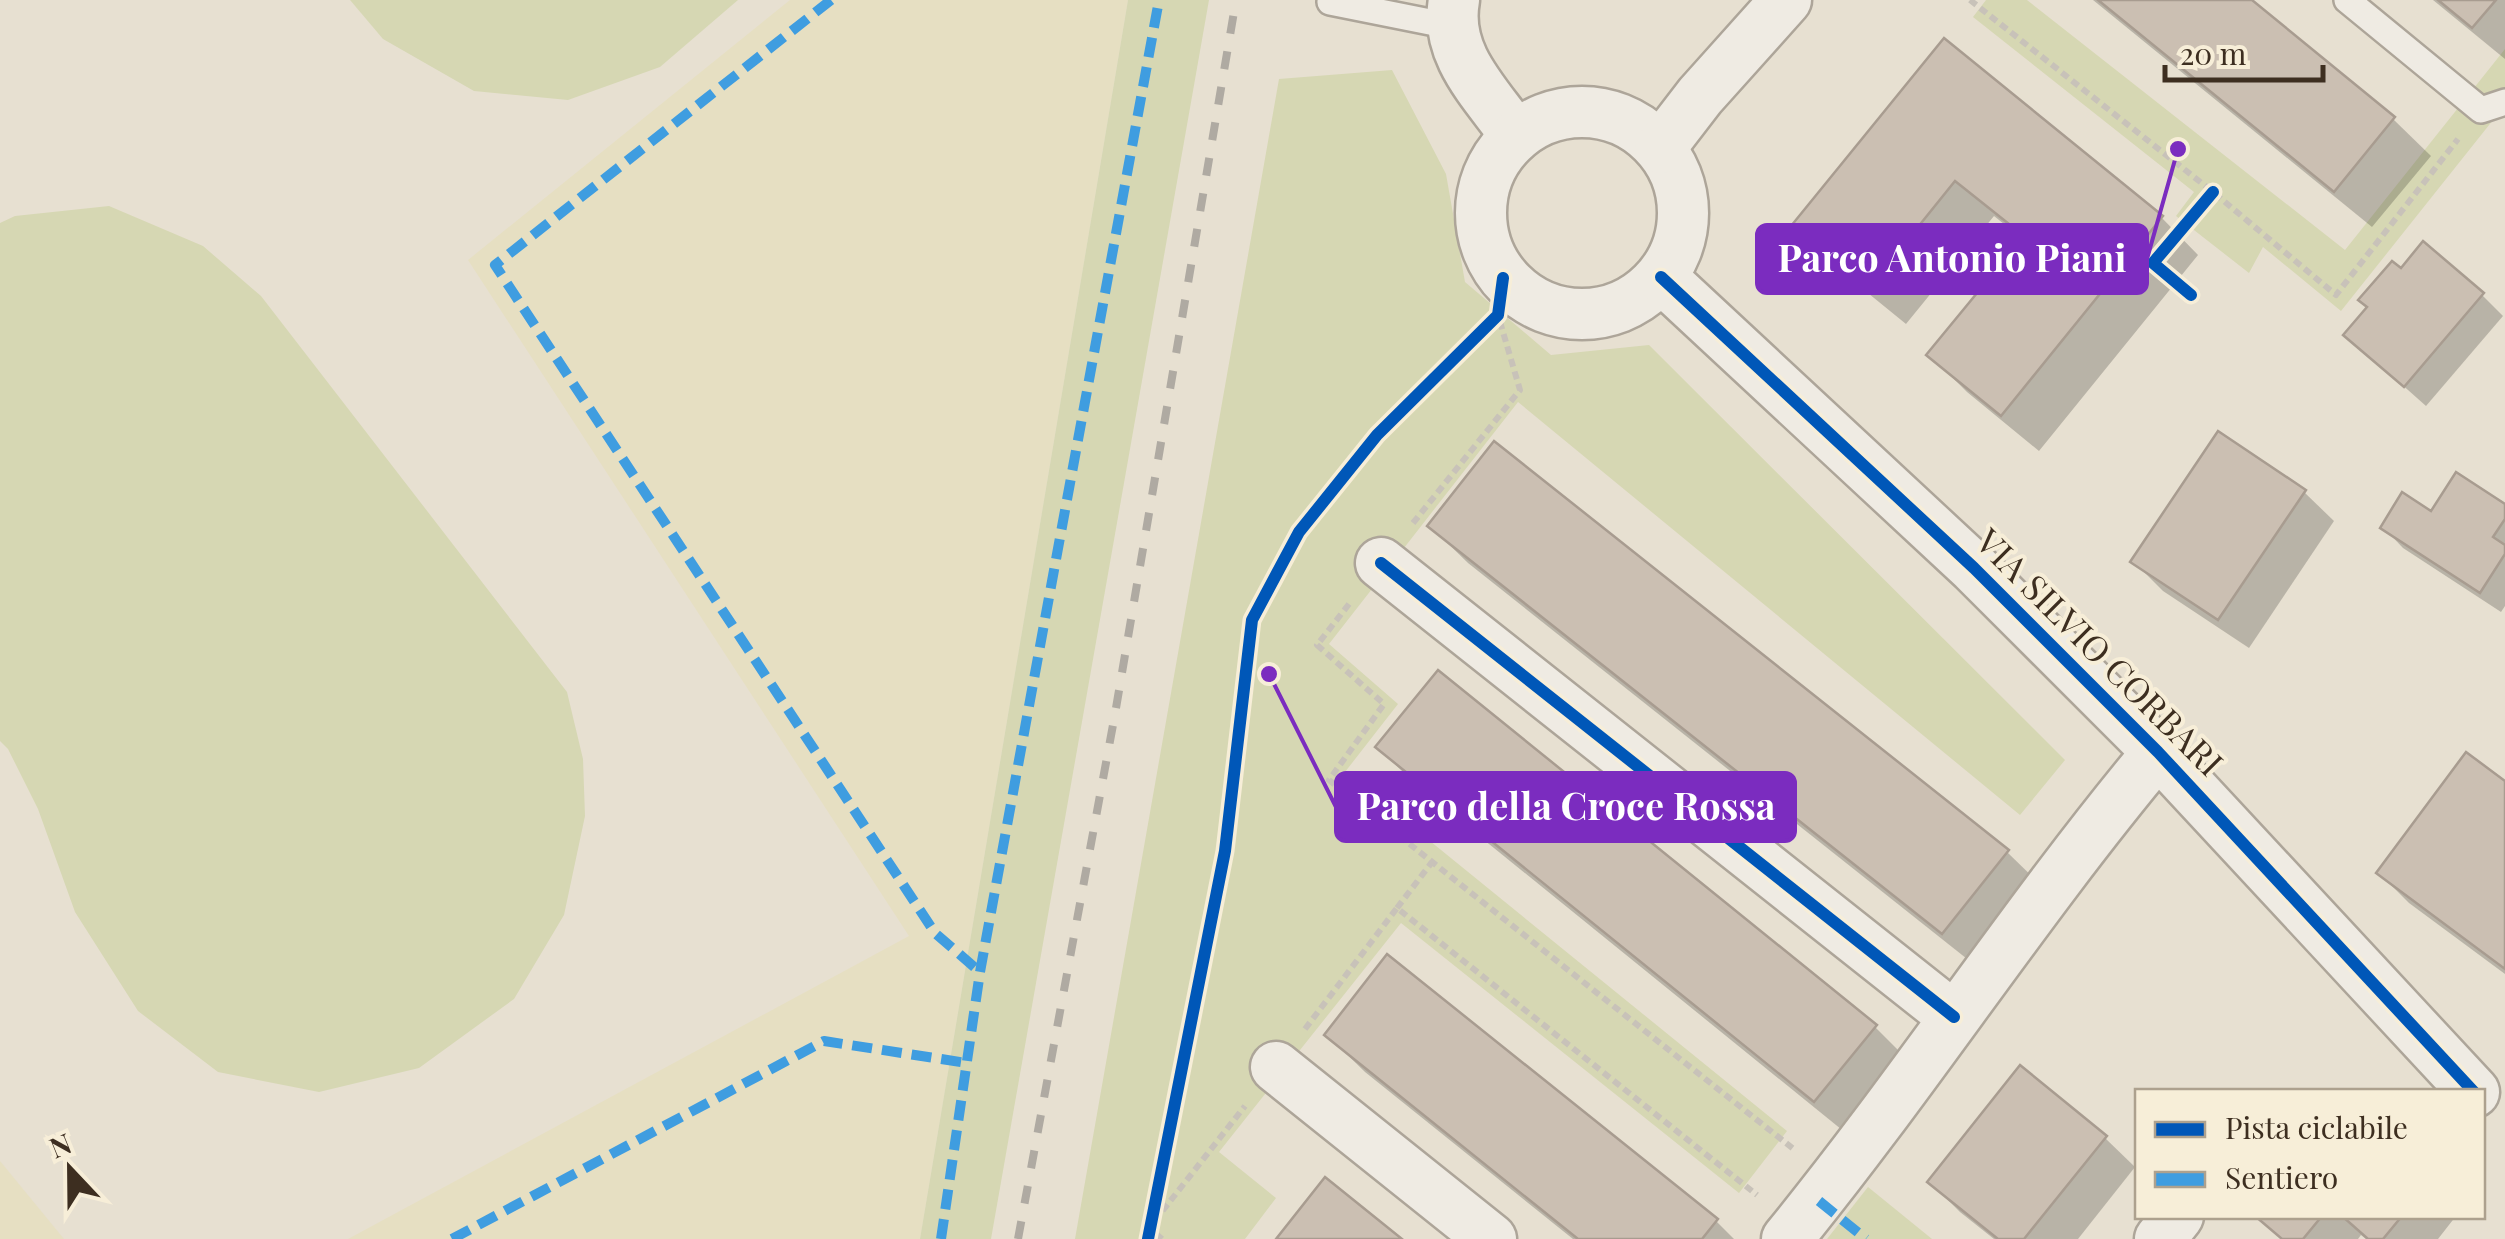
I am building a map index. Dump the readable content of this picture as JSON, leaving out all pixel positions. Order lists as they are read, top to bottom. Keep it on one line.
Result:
{"streets":{"street":["VIA SILVIO CORBARI"]},"places":["Parco Antonio Piani","Parco della Croce Rossa"],"legend":["Pista ciclabile","Sentiero"],"scale_bar":"20 m","north":"top"}
